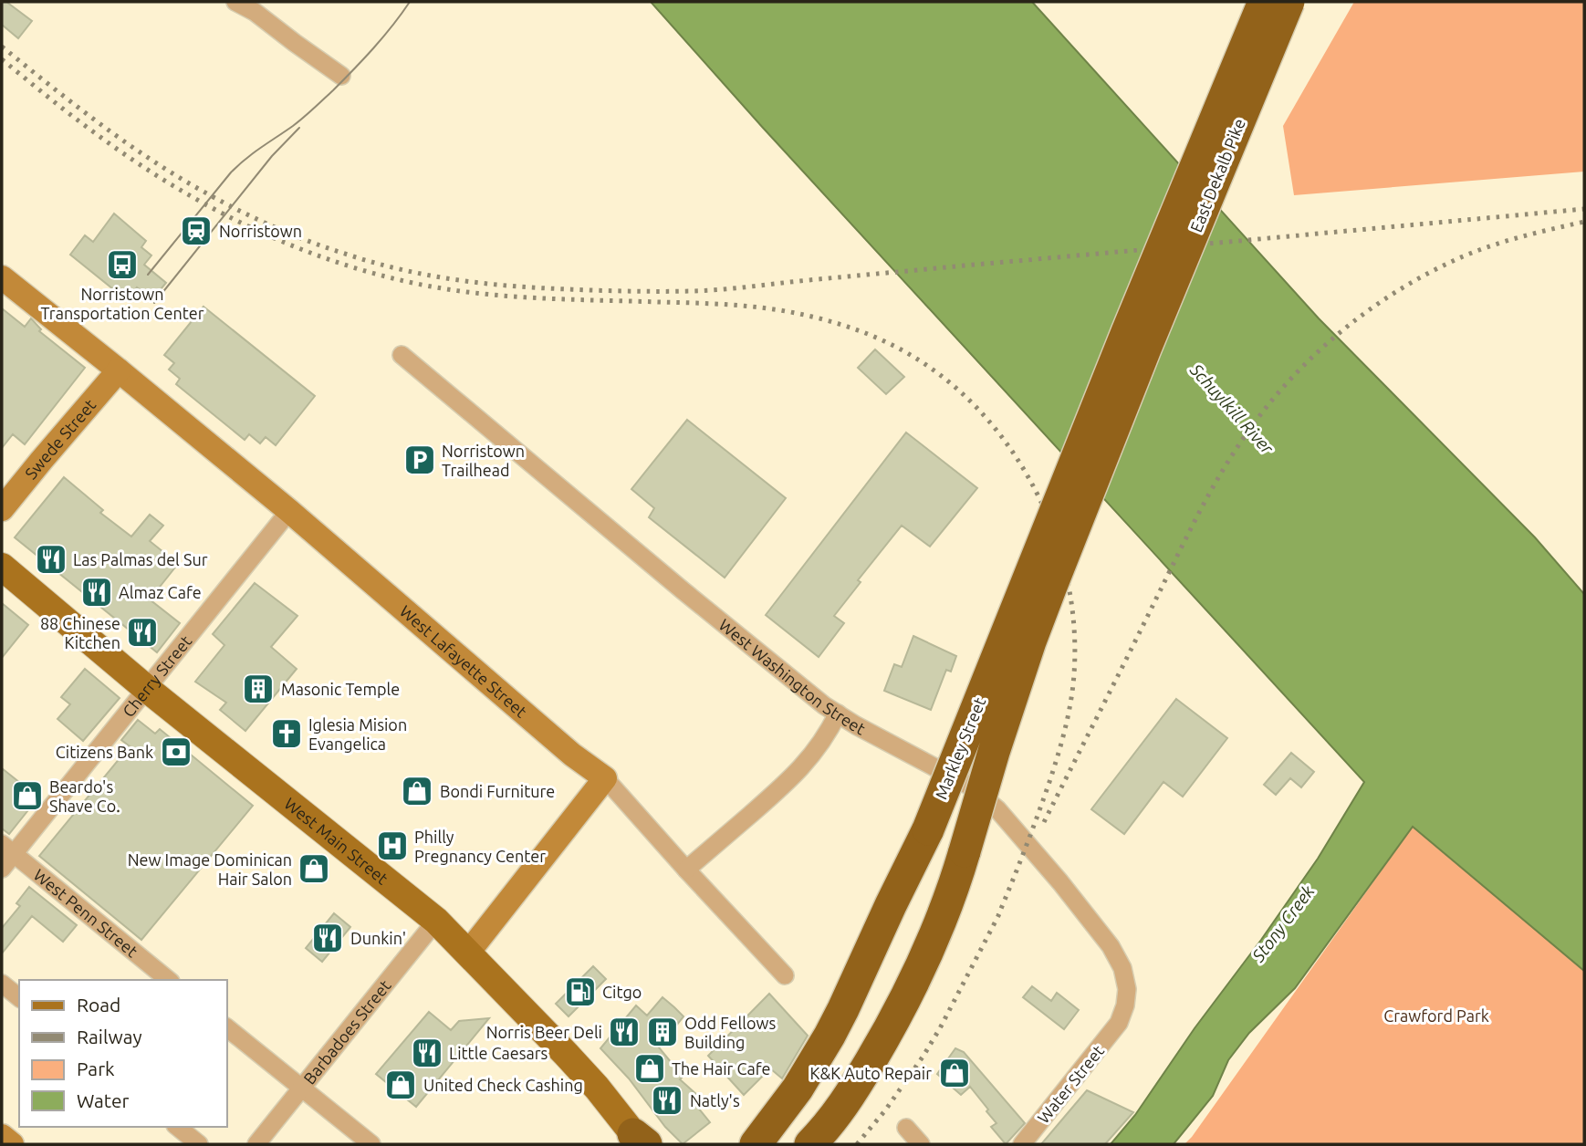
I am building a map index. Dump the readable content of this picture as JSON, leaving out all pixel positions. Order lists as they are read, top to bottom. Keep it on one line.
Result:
{"streets":{"highway":["East Dekalb Pike","Markley Street"],"main road":["West Main Street"],"street":["Swede Street","West Lafayette Street","West Washington Street","Cherry Street","West Penn Street","Barbadoes Street","Water Street"]},"crossings":[["East Dekalb Pike","Markley Street"],["Swede Street","West Lafayette Street"],["West Lafayette Street","Cherry Street"],["West Washington Street","Water Street"],["Cherry Street","West Main Street"],["Cherry Street","West Penn Street"],["West Main Street","Barbadoes Street"]],"water":["Schuylkill River","Stony Creek"],"parks":["Crawford Park"],"places":{"station":["Norristown"],"bus stop":["Norristown Transportation Center"],"parking":["Norristown Trailhead"],"restaurant":["Las Palmas del Sur","Almaz Cafe","88 Chinese Kitchen","Dunkin'","Norris Beer Deli","Little Caesars","Natly's"],"building":["Masonic Temple","Odd Fellows Building"],"church":["Iglesia Mision Evangelica"],"bank":["Citizens Bank"],"shop":["Bondi Furniture","Beardo's Shave Co.","New Image Dominican Hair Salon","The Hair Cafe","K&K Auto Repair","United Check Cashing"],"hospital":["Philly Pregnancy Center"],"fuel station":["Citgo"]},"legend":["Road","Railway","Park","Water"]}
